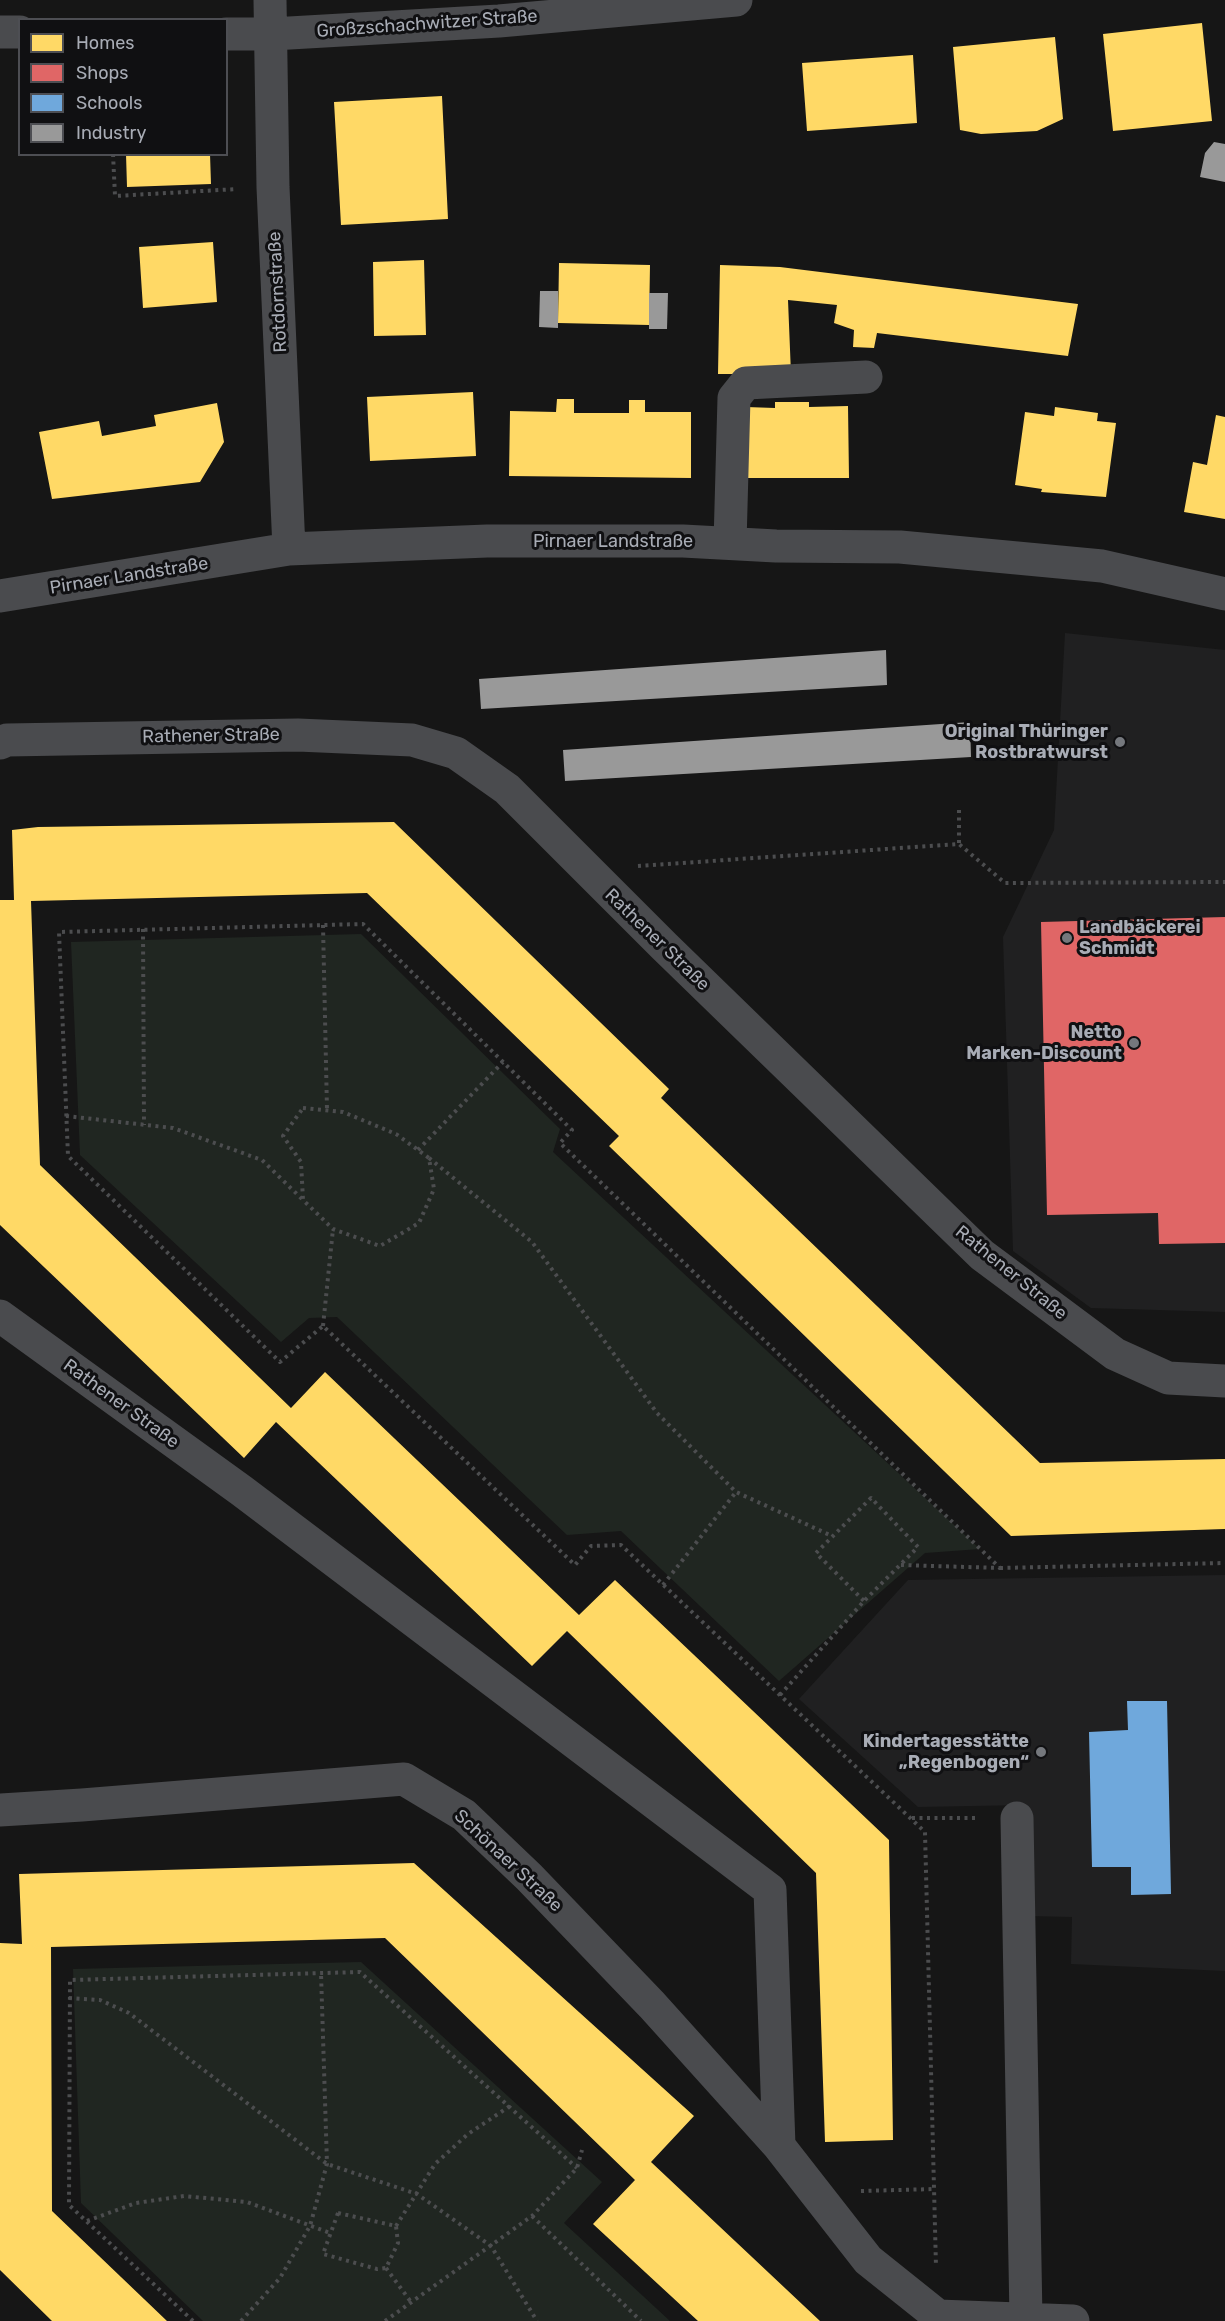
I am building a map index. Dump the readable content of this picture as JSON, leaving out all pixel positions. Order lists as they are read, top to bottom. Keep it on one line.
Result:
{"streets":{"street":["Großzschachwitzer Straße","Rotdornstraße","Pirnaer Landstraße","Rathener Straße","Schönaer Straße"]},"crossings":[["Großzschachwitzer Straße","Rotdornstraße"],["Rotdornstraße","Pirnaer Landstraße"],["Rathener Straße","Schönaer Straße"]],"places":["Original Thüringer Rostbratwurst","Landbäckerei Schmidt","Netto Marken-Discount","Kindertagesstätte „Regenbogen“"],"legend":["Homes","Shops","Schools","Industry"]}
